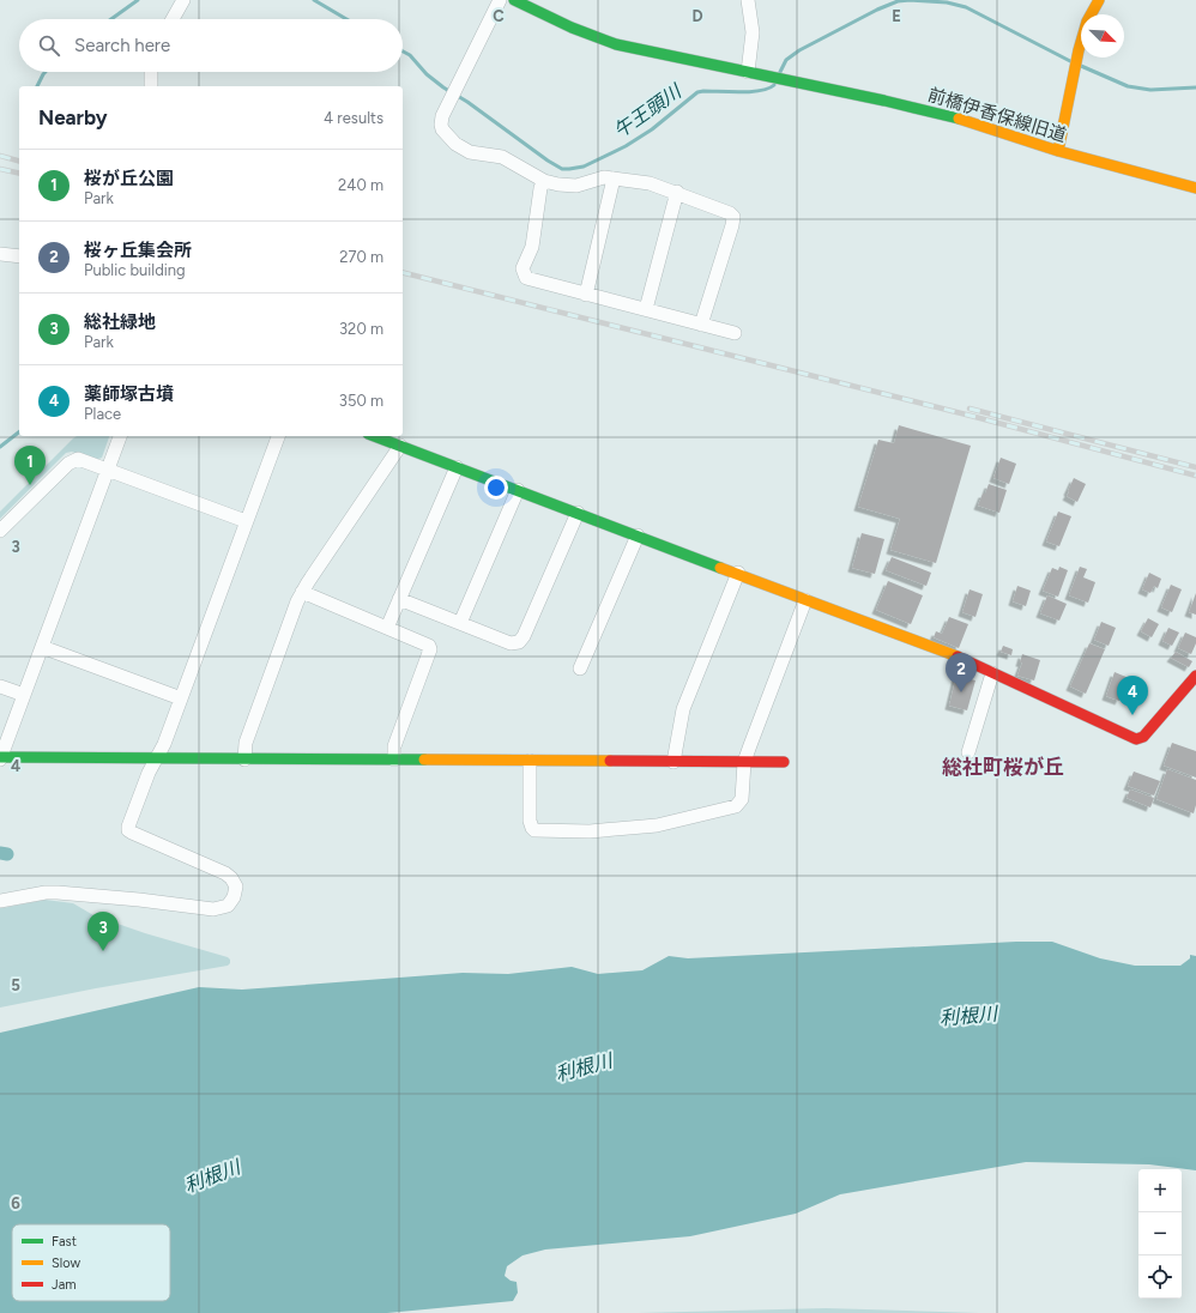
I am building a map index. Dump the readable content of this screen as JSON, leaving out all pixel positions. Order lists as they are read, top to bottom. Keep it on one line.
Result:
{"streets":{"street":["前橋伊香保線旧道"]},"districts":["総社町桜が丘"],"water":["午王頭川","利根川"],"legend":["Fast","Slow","Jam"],"north":"bottom right","page":{"search":"Search here","heading":["Nearby","4 results"],"list":[{"mark":"1","name":"桜が丘公園","note":"Park","value":"240 m"},{"mark":"2","name":"桜ヶ丘集会所","note":"Public building","value":"270 m"},{"mark":"3","name":"総社緑地","note":"Park","value":"320 m"},{"mark":"4","name":"薬師塚古墳","note":"Place","value":"350 m"}],"pins":["1","2","4","3"],"map_buttons":["+","−"]},"grid":{"columns":["C","D","E"],"rows":["3","4","5","6"]}}
